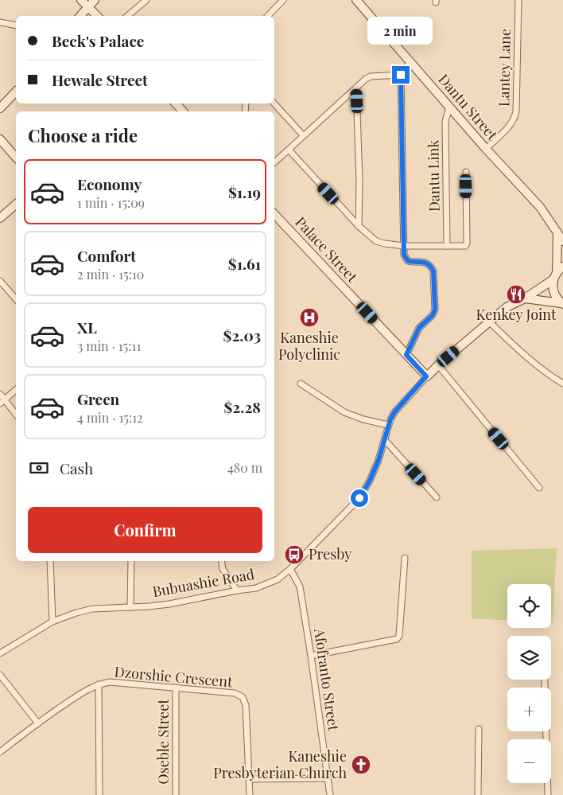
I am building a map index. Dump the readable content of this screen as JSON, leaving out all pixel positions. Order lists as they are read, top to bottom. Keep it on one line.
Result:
{"streets":{"street":["Lantey Lane","Dantu Street","Dantu Link","Palace Street","Bubuashie Road","Dzorshie Crescent","Afofranto Street","Oseble Street"]},"crossings":[["Lantey Lane","Dantu Street"],["Dantu Street","Dantu Link"],["Palace Street","Bubuashie Road"],["Bubuashie Road","Afofranto Street"],["Dzorshie Crescent","Oseble Street"]],"places":{"restaurant":["Kenkey Joint"],"hospital":["Kaneshie Polyclinic"],"bus stop":["Presby"],"church":["Kaneshie Presbyterian Church"]},"page":{"banner":["Beck's Palace","Hewale Street"],"bubble":"2 min","heading":"Choose a ride","list":[{"name":"Economy","note":"1 min · 15:09","value":"$1.19"},{"name":"Comfort","note":"2 min · 15:10","value":"$1.61"},{"name":"XL","note":"3 min · 15:11","value":"$2.03"},{"name":"Green","note":"4 min · 15:12","value":"$2.28"}],"pay":["Cash","480 m"],"buttons":"Confirm","map_buttons":["+","−"]}}
